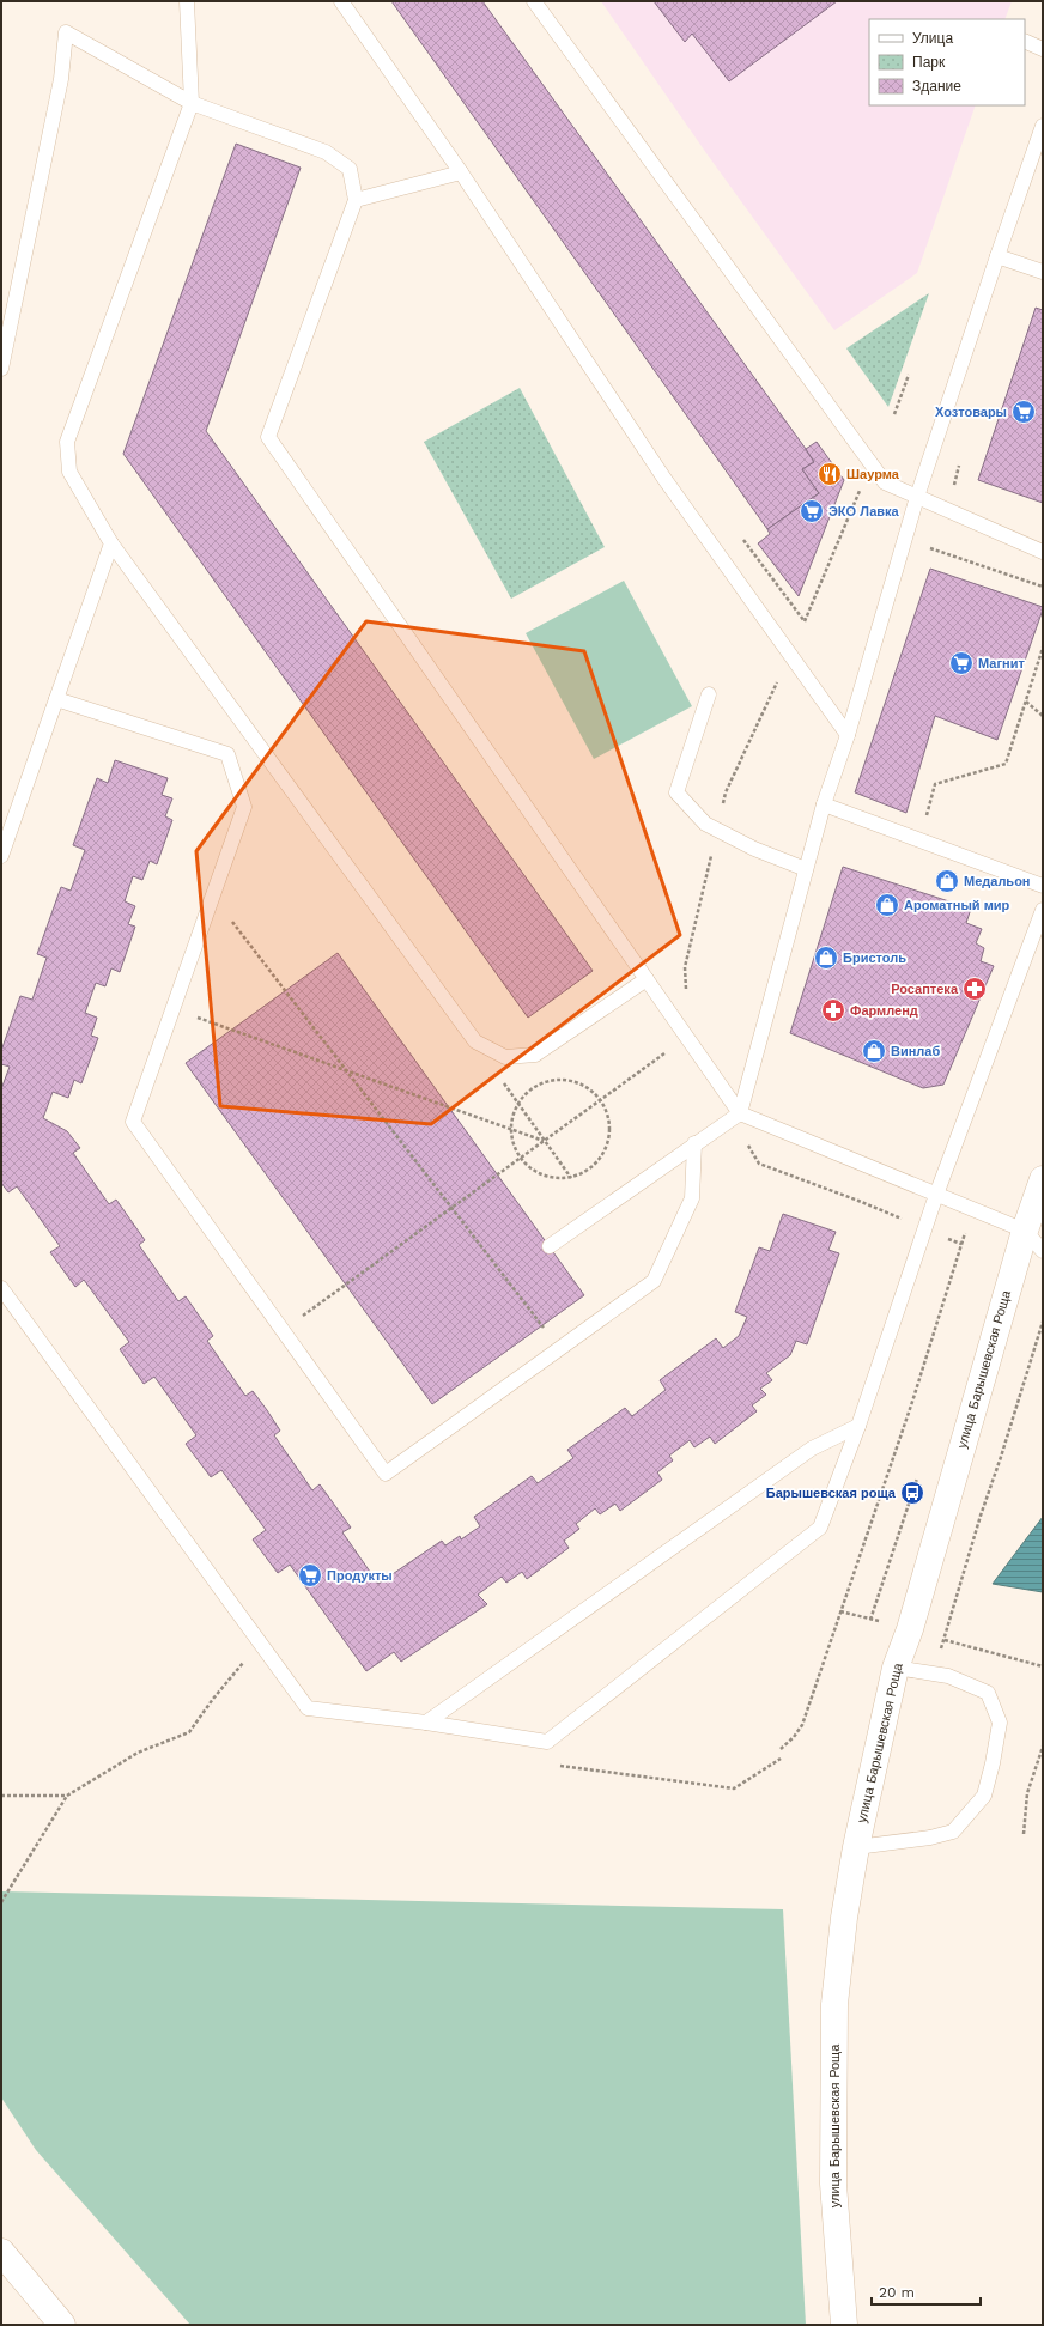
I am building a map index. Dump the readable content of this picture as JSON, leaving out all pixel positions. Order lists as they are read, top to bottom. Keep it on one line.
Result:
{"streets":{"street":["улица Барышевская Роща"]},"places":{"supermarket":["Хозтовары","ЭКО Лавка","Магнит","Продукты"],"restaurant":["Шаурма"],"shop":["Медальон","Ароматный мир","Бристоль","Винлаб"],"pharmacy":["Росаптека","Фармленд"],"bus stop":["Барышевская роща"]},"legend":["Улица","Парк","Здание"],"scale_bar":"20 m"}
